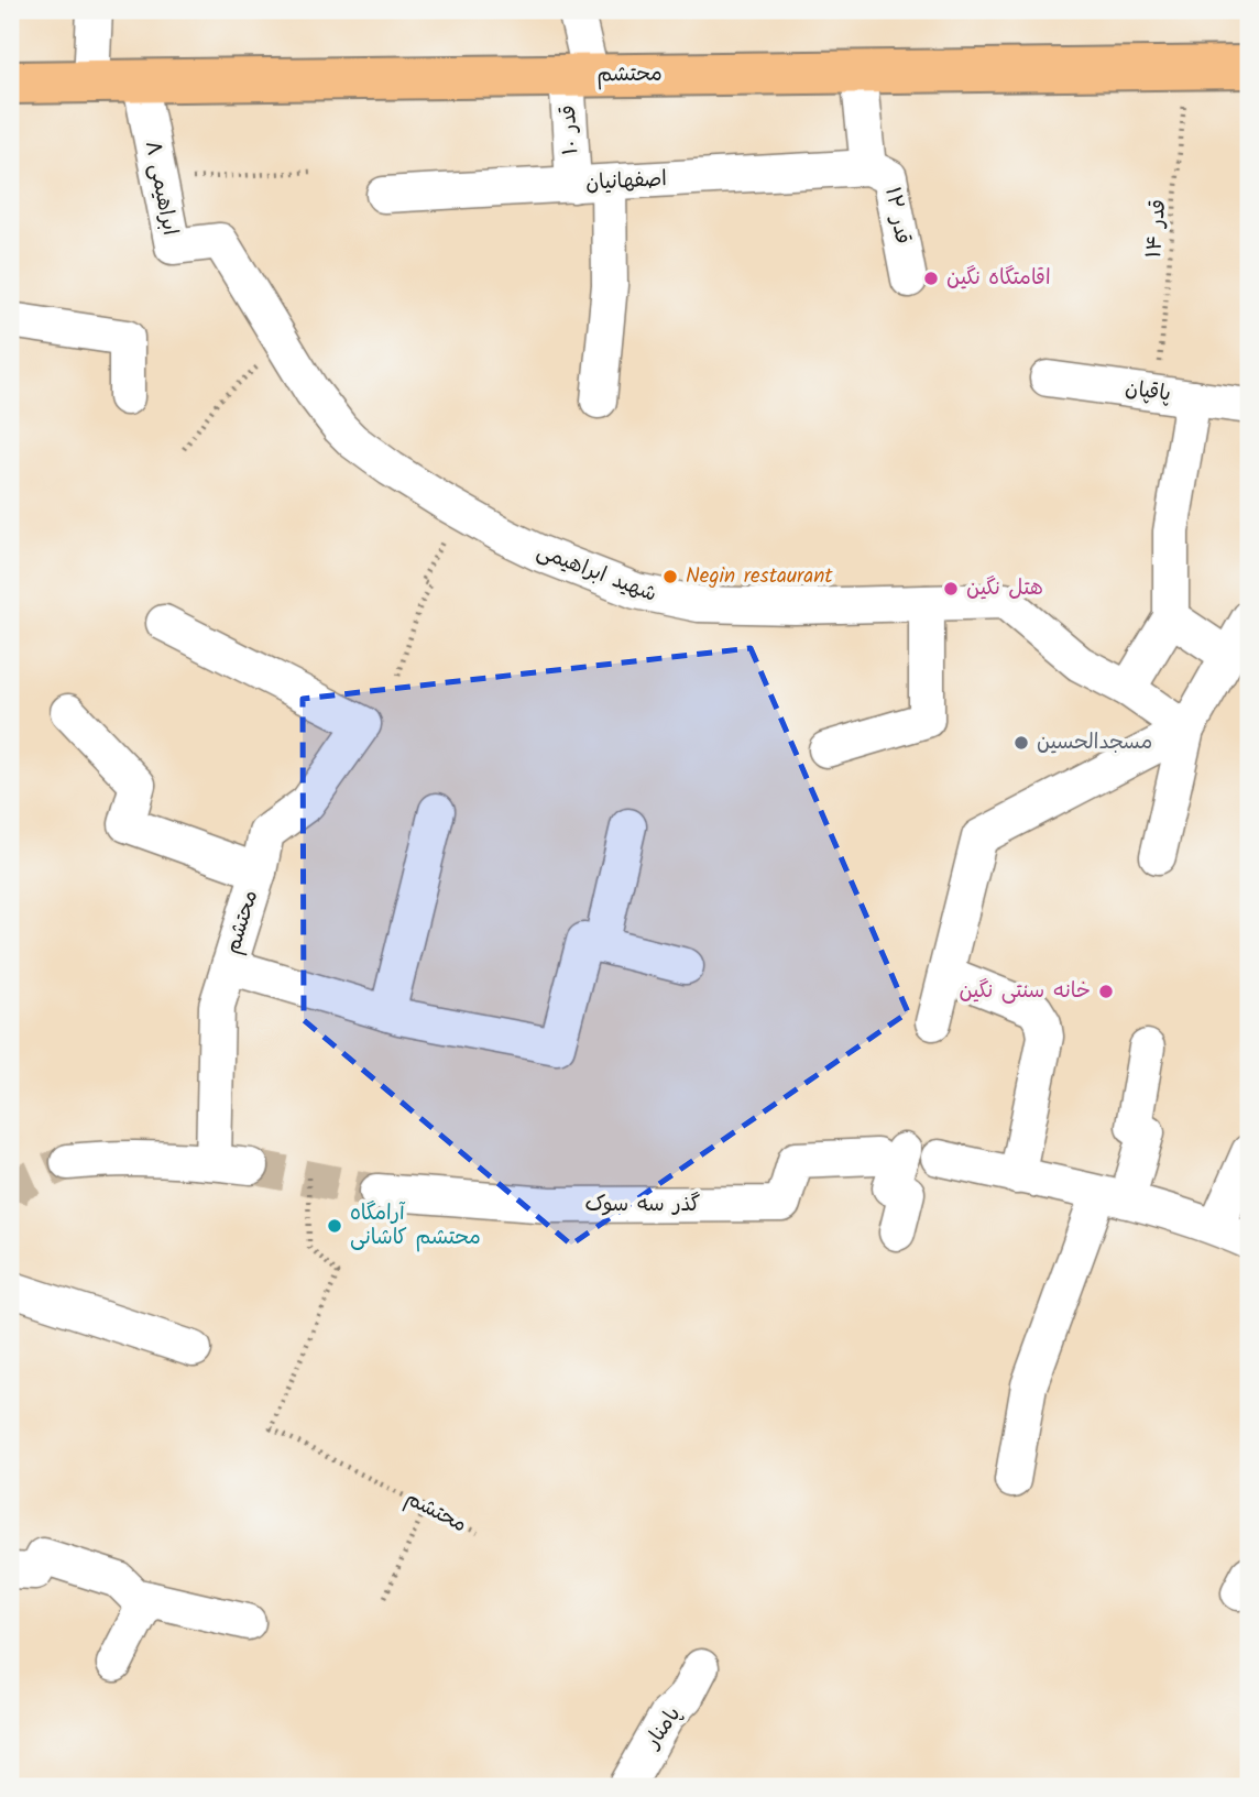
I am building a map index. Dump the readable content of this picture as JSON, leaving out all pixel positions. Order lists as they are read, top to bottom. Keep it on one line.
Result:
{"streets":{"main road":["محتشم"],"street":["قدر ۱۰","اصفهانیان","ابراهیمی ۸","قدر ۱۲","پاقپان","شهید ابراهیمی","گذر سه سوک","پامنار"],"path":["قدر ۱۴"]},"crossings":[["محتشم","قدر ۱۰"],["محتشم","ابراهیمی ۸"],["محتشم","قدر ۱۲"],["محتشم","قدر ۱۴"],["قدر ۱۰","اصفهانیان"],["اصفهانیان","قدر ۱۲"],["ابراهیمی ۸","شهید ابراهیمی"],["قدر ۱۴","پاقپان"]],"places":["اقامتگاه نگین","Negin restaurant","هتل نگین","مسجدالحسین","خانه سنتی نگین","آرامگاه محتشم کاشانی"]}
